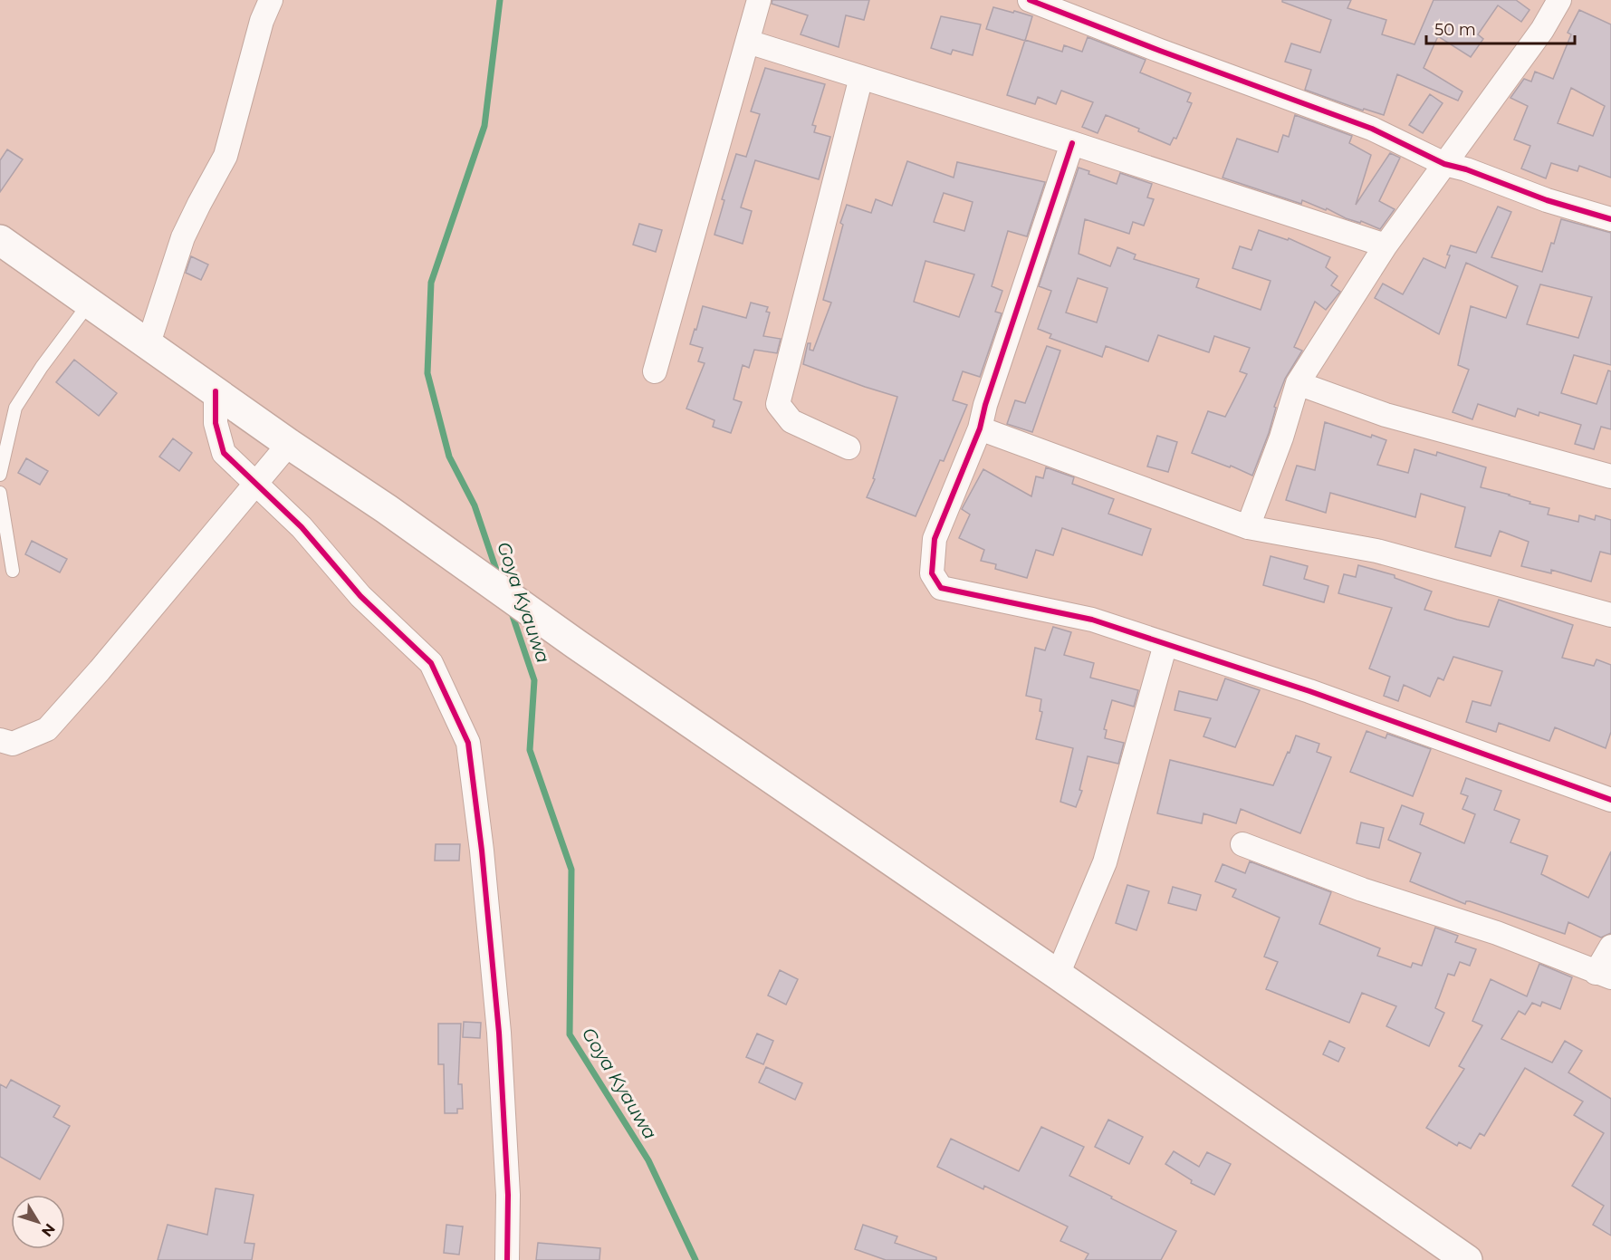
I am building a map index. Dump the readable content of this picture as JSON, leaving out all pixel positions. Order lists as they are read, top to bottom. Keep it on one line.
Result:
{"water":["Goya Kyauwa"],"scale_bar":"50 m","north":"bottom right"}
